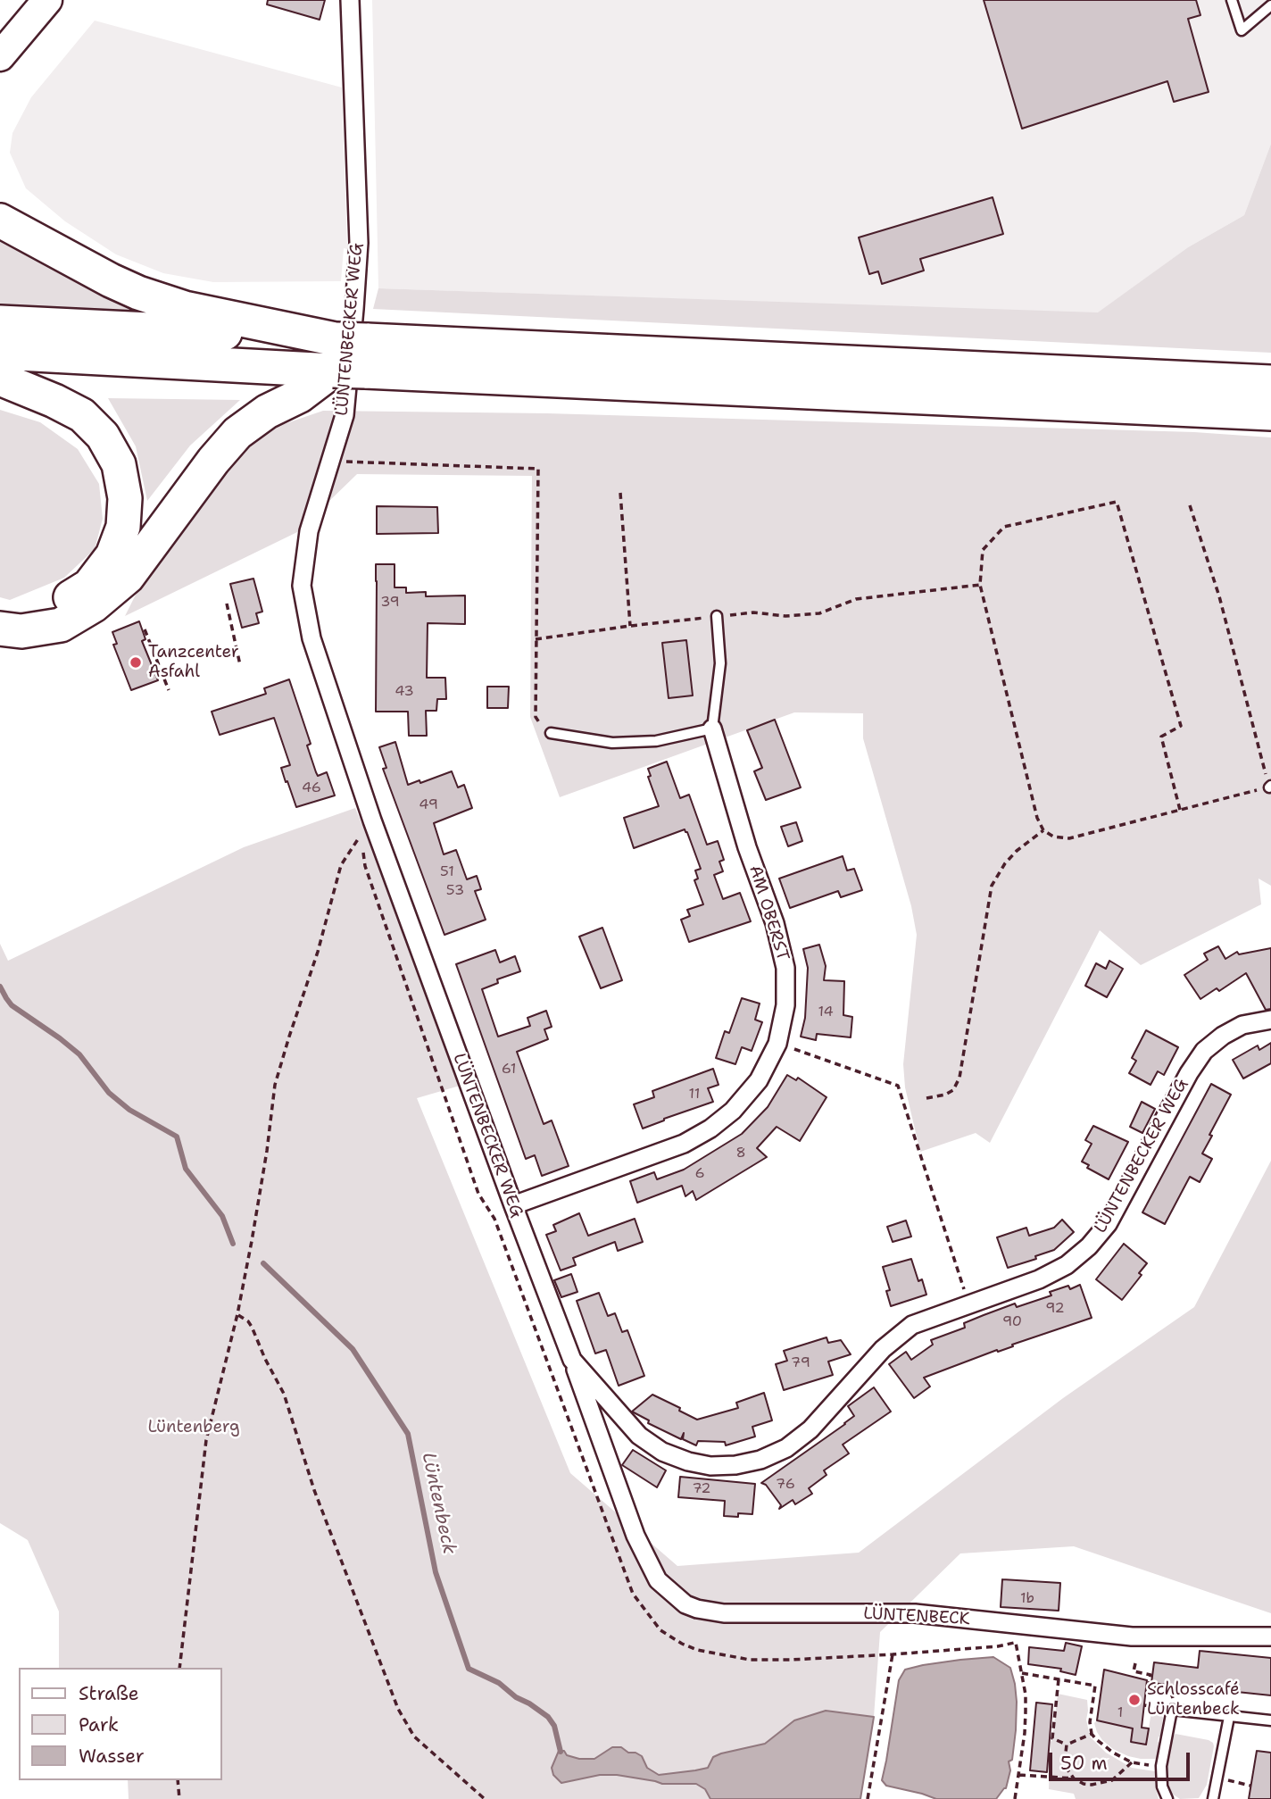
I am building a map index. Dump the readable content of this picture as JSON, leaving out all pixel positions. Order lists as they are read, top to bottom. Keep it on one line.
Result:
{"streets":{"street":["LÜNTENBECKER WEG","AM OBERST","LÜNTENBECK"]},"crossings":[["LÜNTENBECKER WEG","AM OBERST"],["LÜNTENBECKER WEG","LÜNTENBECK"]],"water":["Lüntenbeck"],"parks":["Lüntenberg"],"places":["Tanzcenter Asfahl","Schlosscafé Lüntenbeck"],"house_numbers":["39","43","46","49","51","53","14","61","11","8","6","92","90","79","76","72","1b","1"],"legend":["Straße","Park","Wasser"],"scale_bar":"50 m"}
